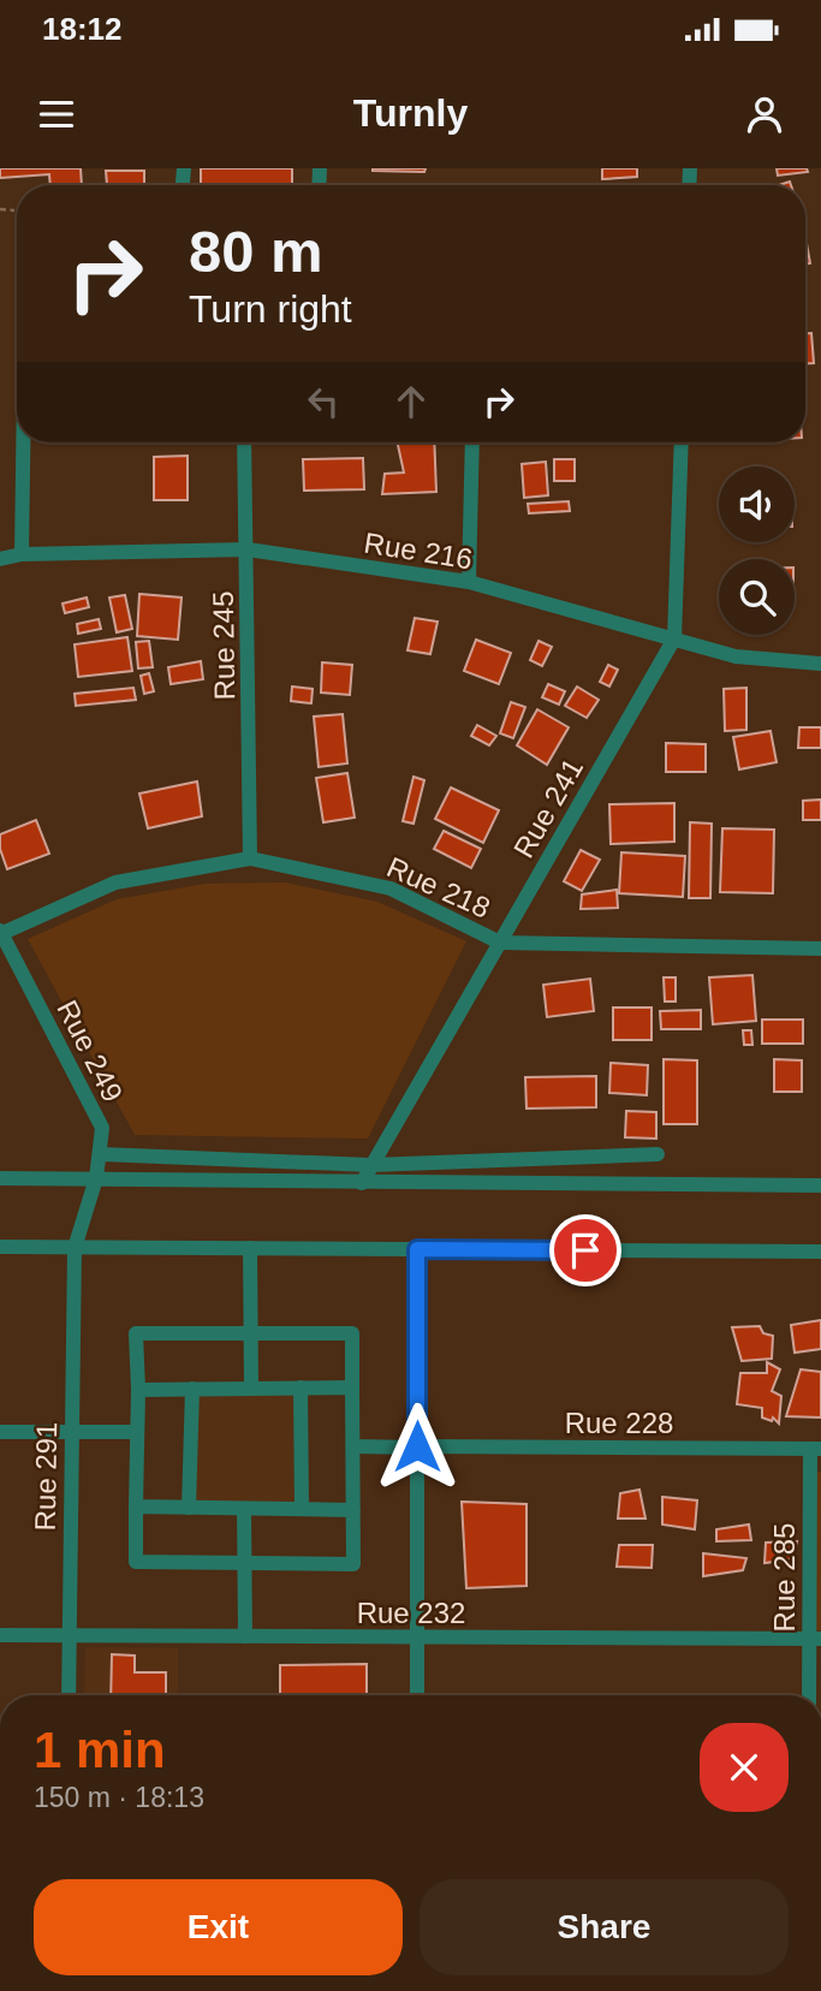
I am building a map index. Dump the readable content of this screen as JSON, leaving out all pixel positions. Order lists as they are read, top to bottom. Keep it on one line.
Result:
{"streets":{"street":["Rue 216","Rue 245","Rue 241","Rue 218","Rue 249","Rue 228","Rue 291","Rue 285","Rue 232"]},"crossings":[["Rue 216","Rue 245"],["Rue 216","Rue 241"],["Rue 245","Rue 218"],["Rue 241","Rue 218"],["Rue 218","Rue 249"],["Rue 249","Rue 291"],["Rue 228","Rue 285"],["Rue 291","Rue 232"],["Rue 285","Rue 232"]],"page":{"status":"18:12","header":"Turnly","turn":["80 m","Turn right"],"heading":["1 min","150 m · 18:13"],"buttons":["Exit","Share"]}}
